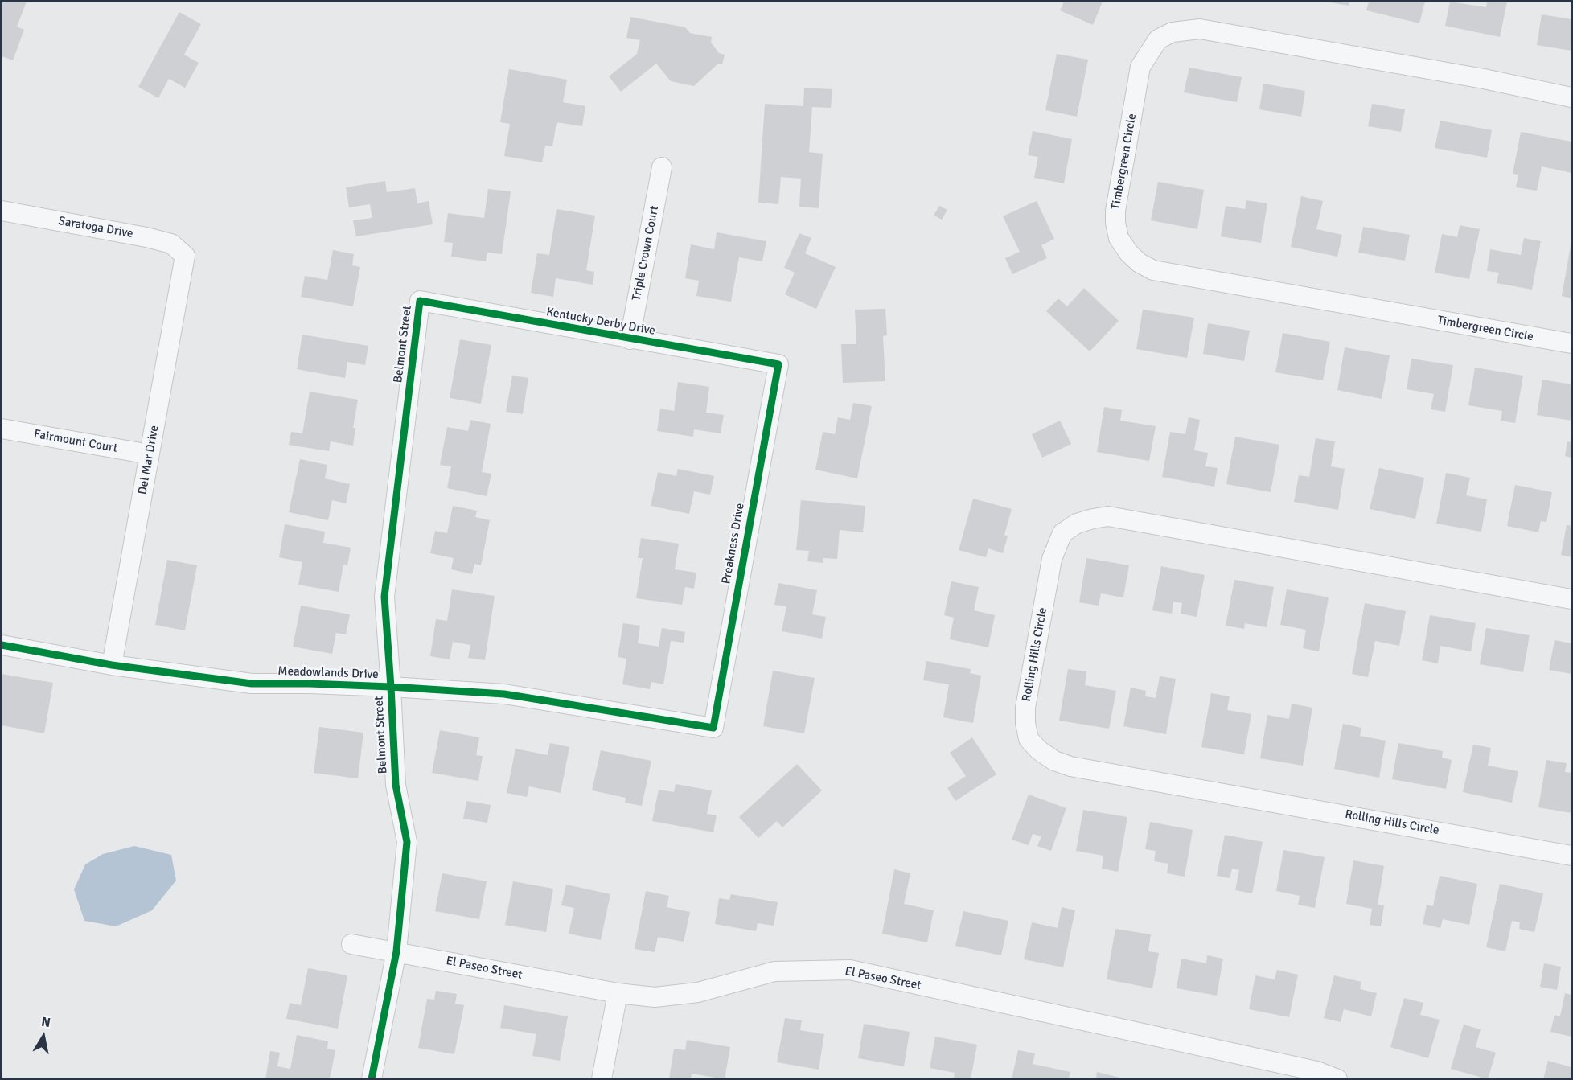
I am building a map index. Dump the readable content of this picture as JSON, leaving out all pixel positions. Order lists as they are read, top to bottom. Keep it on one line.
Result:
{"streets":{"street":["Timbergreen Circle","Saratoga Drive","Triple Crown Court","Kentucky Derby Drive","Belmont Street","Fairmount Court","Del Mar Drive","Preakness Drive","Rolling Hills Circle","Meadowlands Drive","El Paseo Street"]},"crossings":[["Saratoga Drive","Del Mar Drive"],["Triple Crown Court","Kentucky Derby Drive"],["Kentucky Derby Drive","Belmont Street"],["Kentucky Derby Drive","Preakness Drive"],["Belmont Street","Meadowlands Drive"],["Belmont Street","El Paseo Street"],["Fairmount Court","Del Mar Drive"],["Del Mar Drive","Meadowlands Drive"],["Preakness Drive","Meadowlands Drive"]],"north":"top"}
